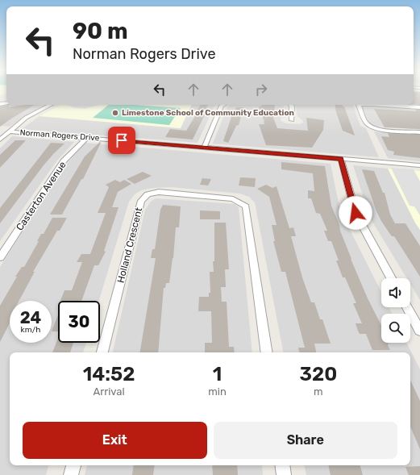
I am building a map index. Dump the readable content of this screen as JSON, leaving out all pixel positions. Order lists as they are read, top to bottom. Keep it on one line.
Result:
{"streets":{"street":["Norman Rogers Drive","Casterton Avenue","Holland Crescent"]},"crossings":[["Norman Rogers Drive","Casterton Avenue"]],"places":["Limestone School of Community Education"],"page":{"turn":["90 m","Norman Rogers Drive"],"speed":"24 km/h","limit":"30","eta":["14:52","Arrival","1","min","320","m"],"buttons":["Exit","Share"]}}
